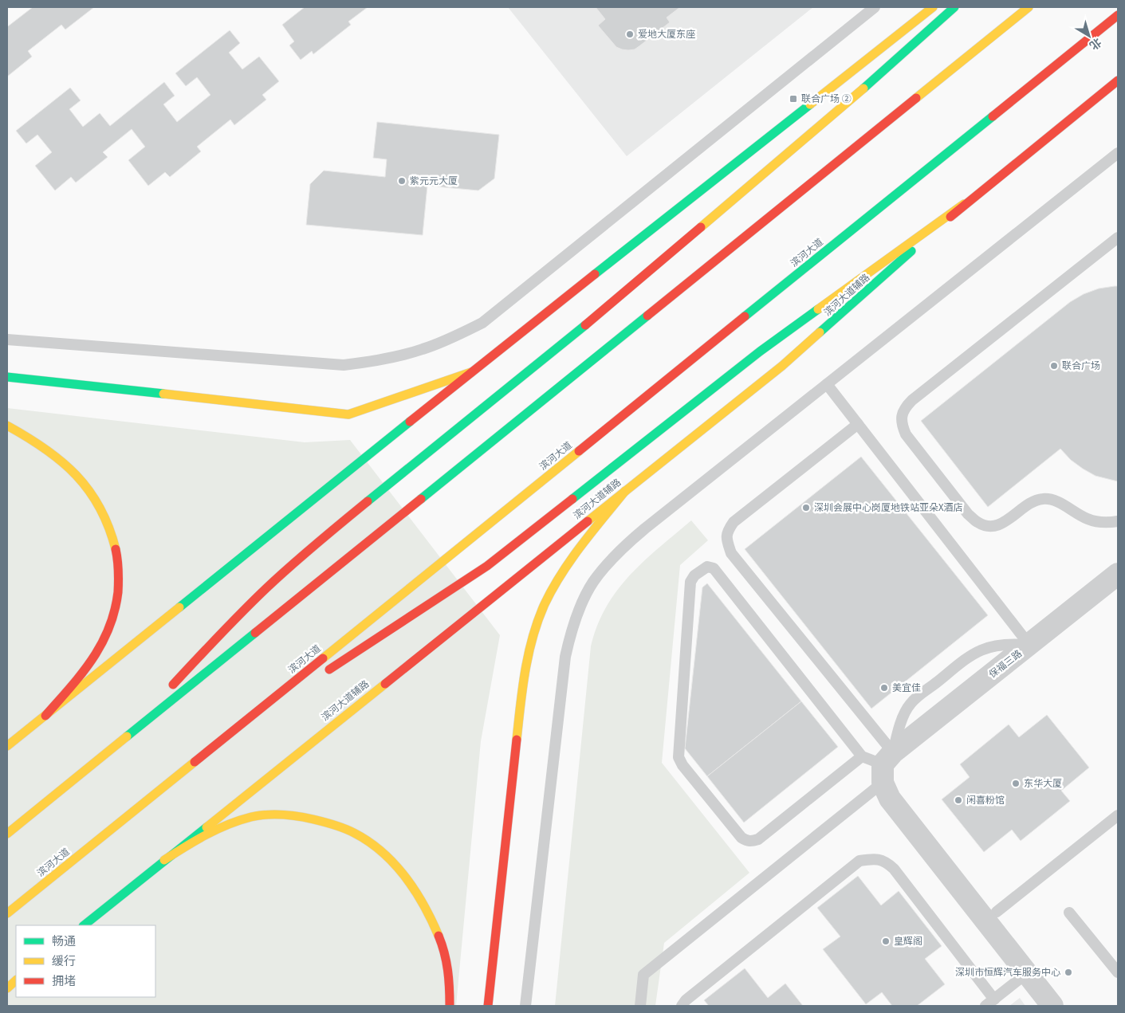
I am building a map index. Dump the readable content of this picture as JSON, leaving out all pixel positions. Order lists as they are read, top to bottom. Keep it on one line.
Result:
{"streets":{"main road":["滨河大道","滨河大道辅路"],"street":["保福三路"]},"places":{"other":["爱地大厦东座","紫元元大厦","联合广场","深圳会展中心岗厦地铁站亚朵X酒店","美宜佳","东华大厦","闲喜粉馆","皇辉阁","深圳市恒辉汽车服务中心"],"transit":["联合广场 ②"]},"legend":["畅通","缓行","拥堵"],"north":"bottom right"}
